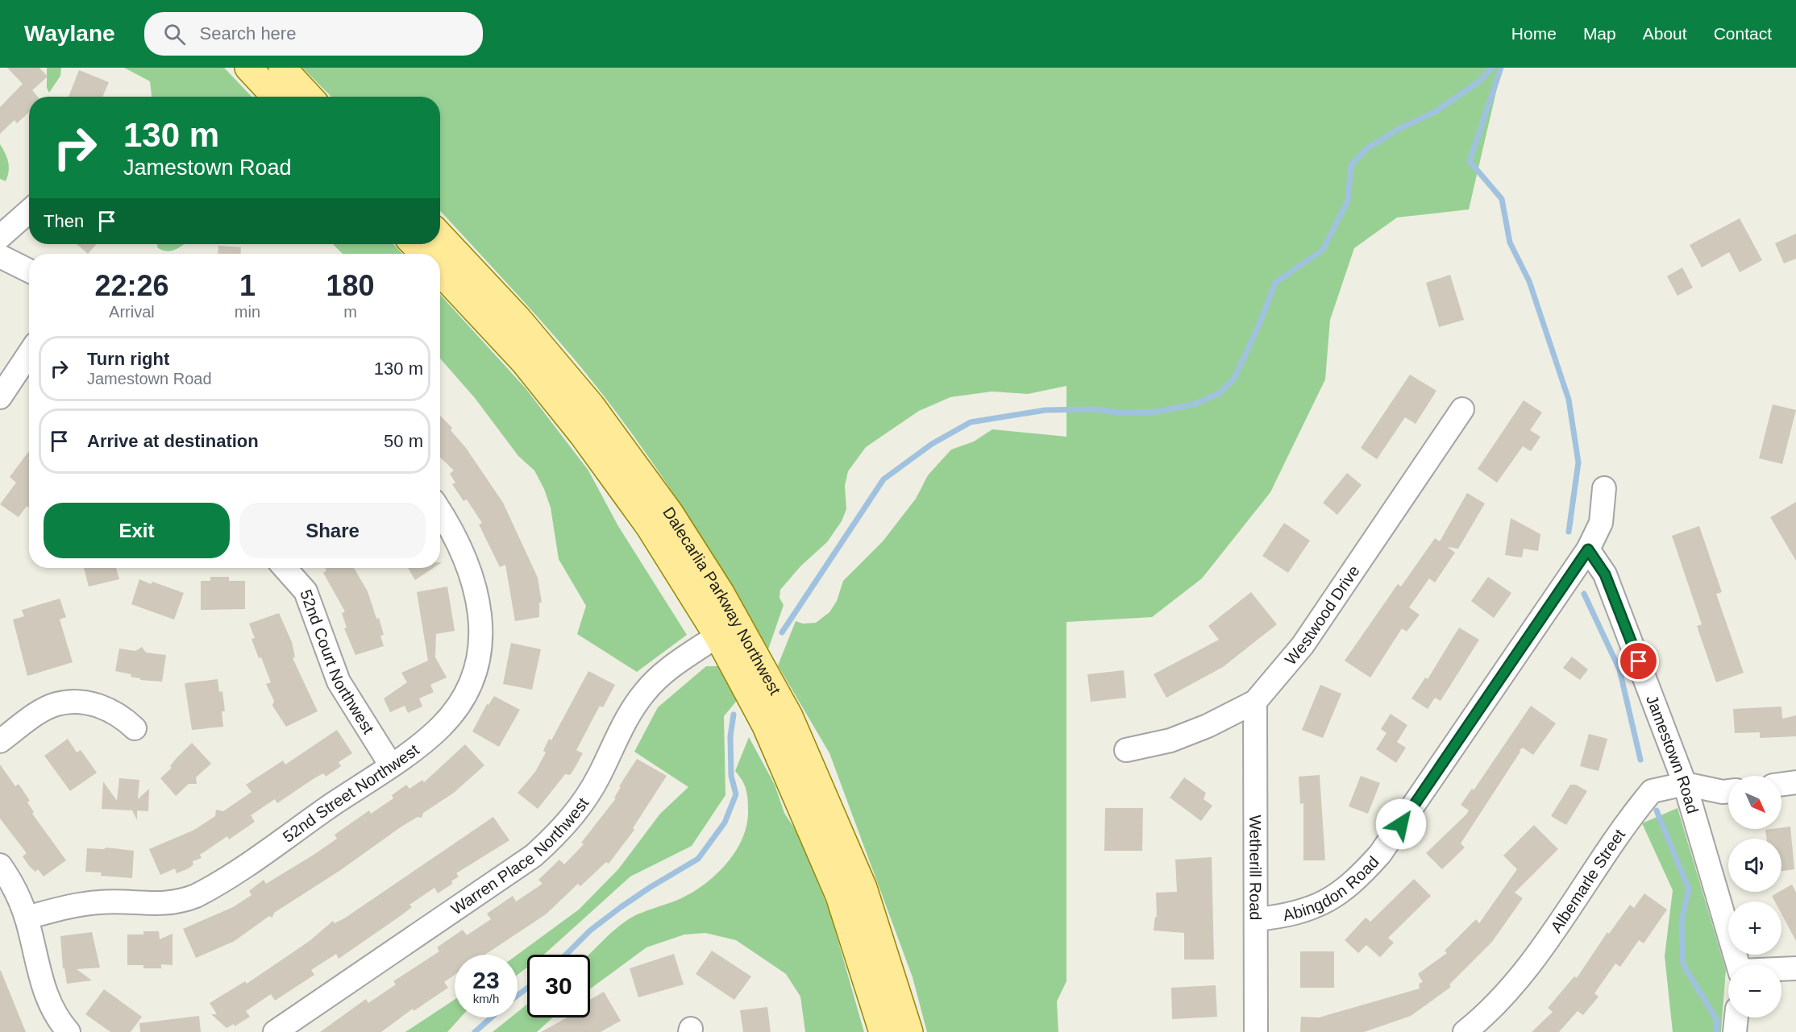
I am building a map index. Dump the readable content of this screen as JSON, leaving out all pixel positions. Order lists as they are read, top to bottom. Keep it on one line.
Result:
{"streets":{"main road":["Dalecarlia Parkway Northwest"],"street":["Westwood Drive","52nd Court Northwest","Jamestown Road","52nd Street Northwest","Warren Place Northwest","Wetherill Road","Albemarle Street","Abingdon Road"]},"crossings":[["Dalecarlia Parkway Northwest","Warren Place Northwest"],["Westwood Drive","Wetherill Road"],["52nd Court Northwest","52nd Street Northwest"],["Jamestown Road","Albemarle Street"],["Jamestown Road","Abingdon Road"],["Wetherill Road","Abingdon Road"]],"north":"bottom right","page":{"header":"Waylane","search":"Search here","nav":["Home","Map","About","Contact"],"turn":["130 m","Jamestown Road"],"then":"Then","eta":["22:26","Arrival","1","min","180","m"],"list":[{"name":"Turn right","note":"Jamestown Road","value":"130 m"},{"name":"Arrive at destination","value":"50 m"}],"buttons":["Exit","Share"],"map_buttons":["+","−"],"speed":"23 km/h","limit":"30"}}
